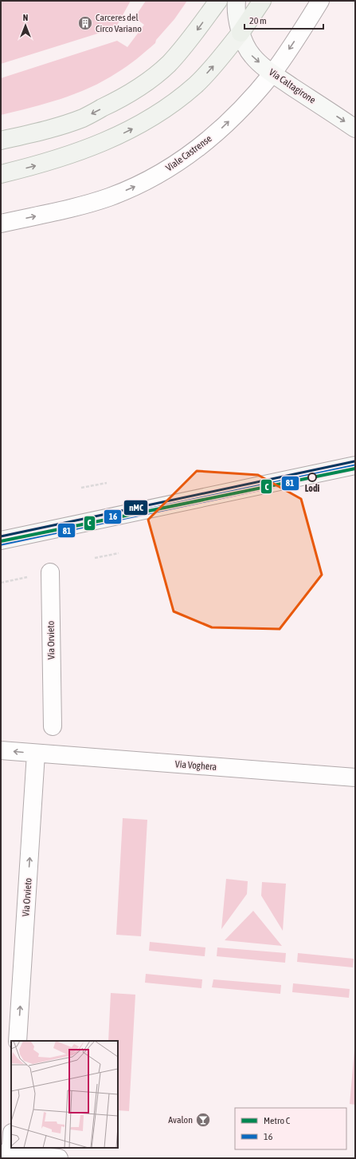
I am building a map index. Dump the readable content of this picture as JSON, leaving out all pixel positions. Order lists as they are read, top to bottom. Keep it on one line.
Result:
{"streets":{"main road":["Via Caltagirone"],"street":["Viale Castrense","Via Orvieto","Via Voghera"]},"crossings":[["Via Caltagirone","Viale Castrense"],["Via Orvieto","Via Voghera"]],"one_way":["Via Caltagirone","Via Orvieto"],"places":{"building":["Carceres del Circo Variano"],"other":["Lodi"],"bar":["Avalon"]},"lines":["transit line nMC","transit line 16","metro line C","transit line 81"],"legend":["Metro C","16"],"scale_bar":"20 m","north":"top"}
